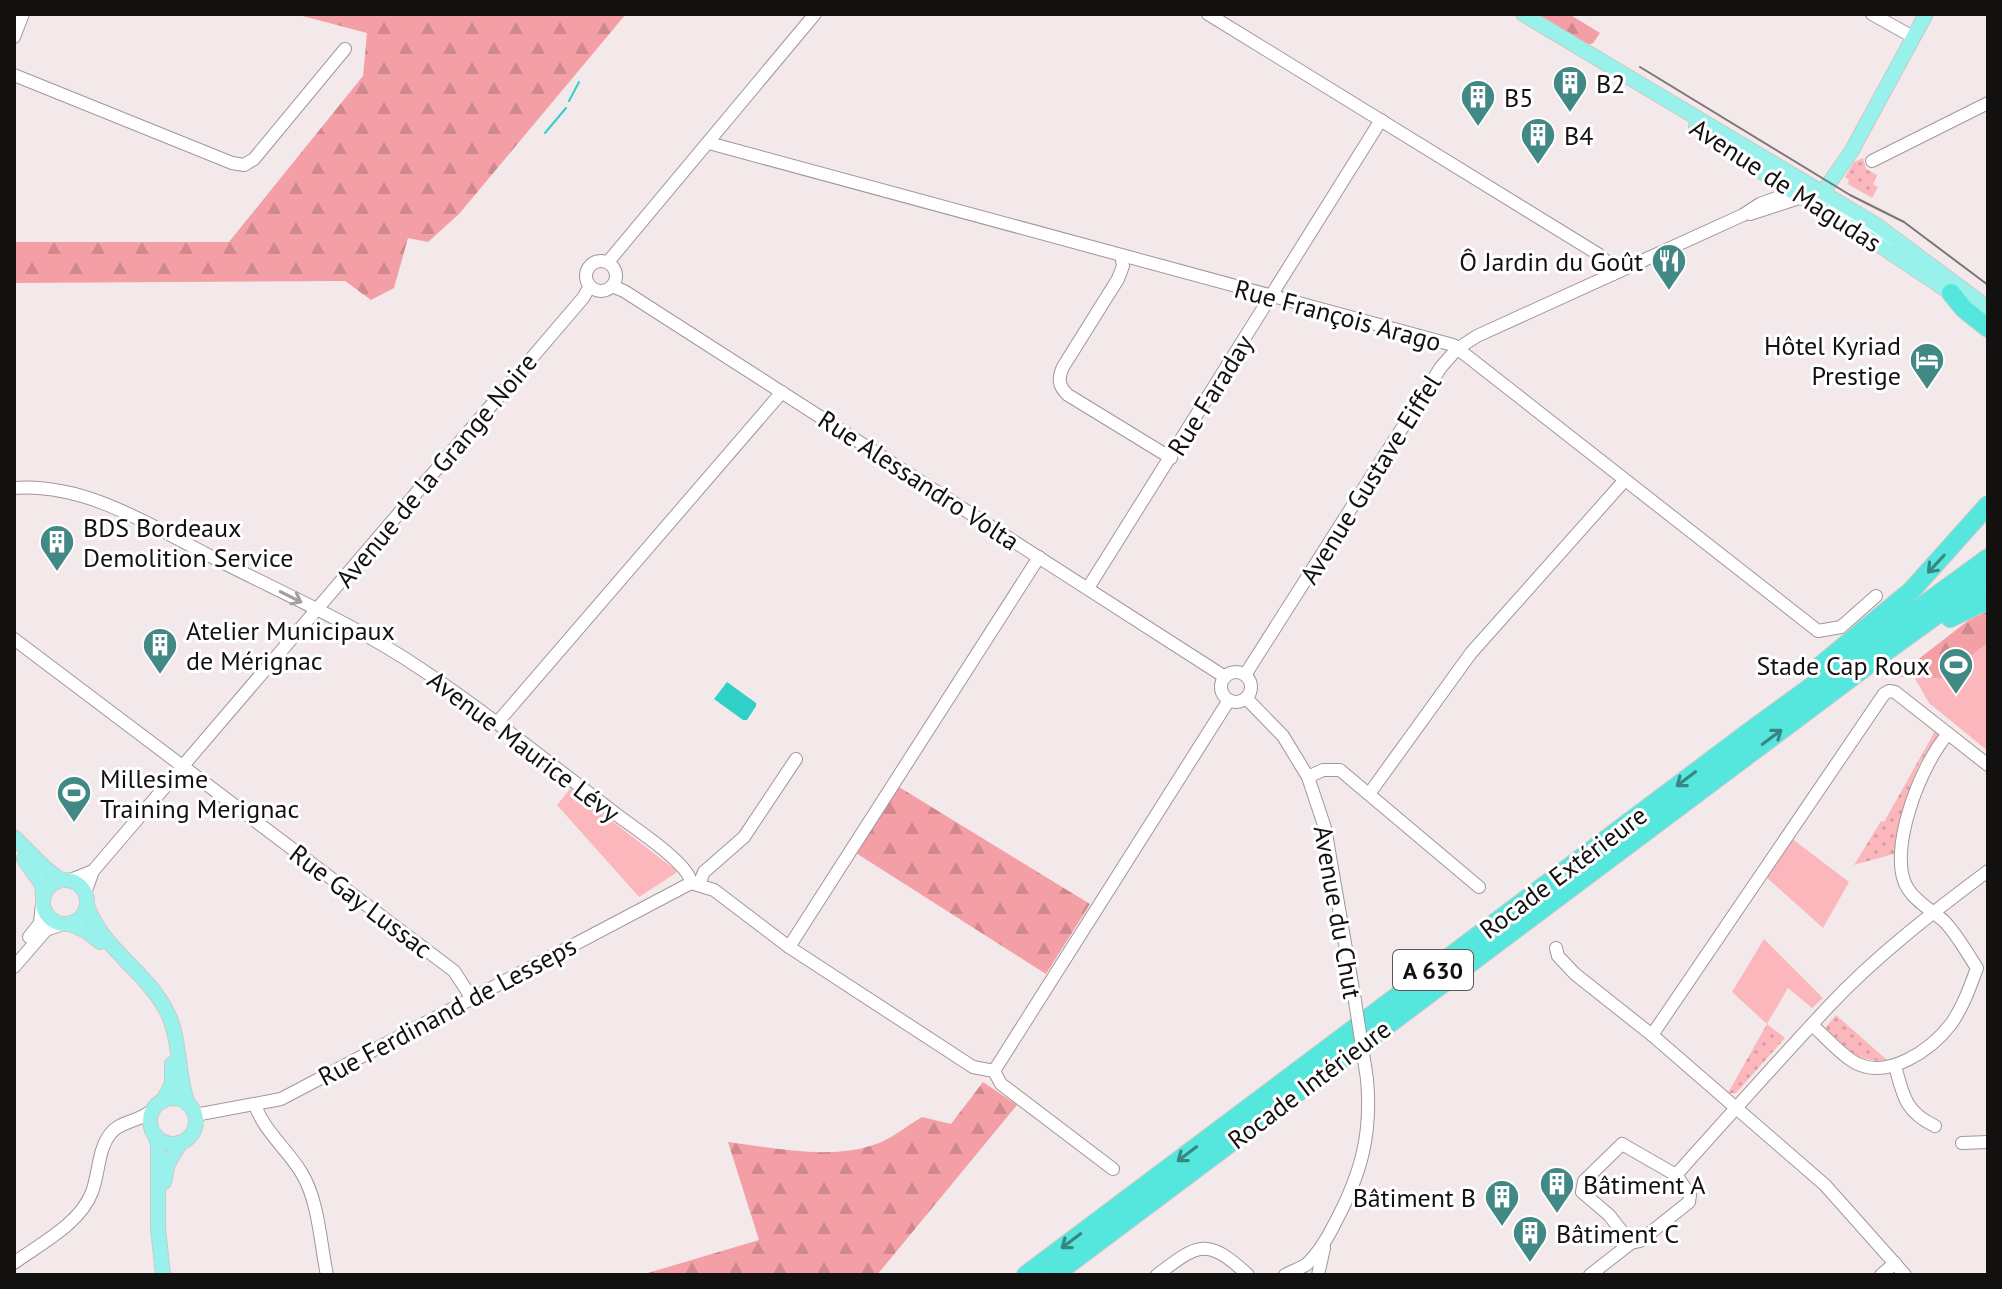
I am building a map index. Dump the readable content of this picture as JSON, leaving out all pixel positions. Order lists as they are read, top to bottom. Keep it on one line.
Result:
{"streets":{"highway":["Rocade Extérieure","A 630","Rocade Intérieure"],"main road":["Avenue de Magudas"],"street":["Rue François Arago","Rue Faraday","Avenue de la Grange Noire","Avenue Gustave Eiffel","Rue Alessandro Volta","Avenue Maurice Lévy","Rue Gay Lussac","Avenue du Chut","Rue Ferdinand de Lesseps"]},"crossings":[["Avenue de Magudas","Avenue Gustave Eiffel"],["Rue François Arago","Rue Faraday"],["Rue François Arago","Avenue Gustave Eiffel"],["Rue Faraday","Rue Alessandro Volta"],["Avenue de la Grange Noire","Rue Alessandro Volta"],["Avenue de la Grange Noire","Avenue Maurice Lévy"],["Avenue de la Grange Noire","Rue Gay Lussac"],["Avenue Gustave Eiffel","Rue Alessandro Volta"],["Avenue Gustave Eiffel","Avenue du Chut"],["Rue Alessandro Volta","Avenue du Chut"],["Avenue Maurice Lévy","Rue Ferdinand de Lesseps"],["Rue Gay Lussac","Rue Ferdinand de Lesseps"]],"one_way":["Rocade Extérieure","Rocade Intérieure"],"places":{"building":["B2","B5","B4","BDS Bordeaux Demolition Service","Atelier Municipaux de Mérignac","Bâtiment A","Bâtiment B","Bâtiment C"],"restaurant":["Ô Jardin du Goût"],"hotel":["Hôtel Kyriad Prestige"],"sports":["Stade Cap Roux","Millesime Training Merignac"]}}
